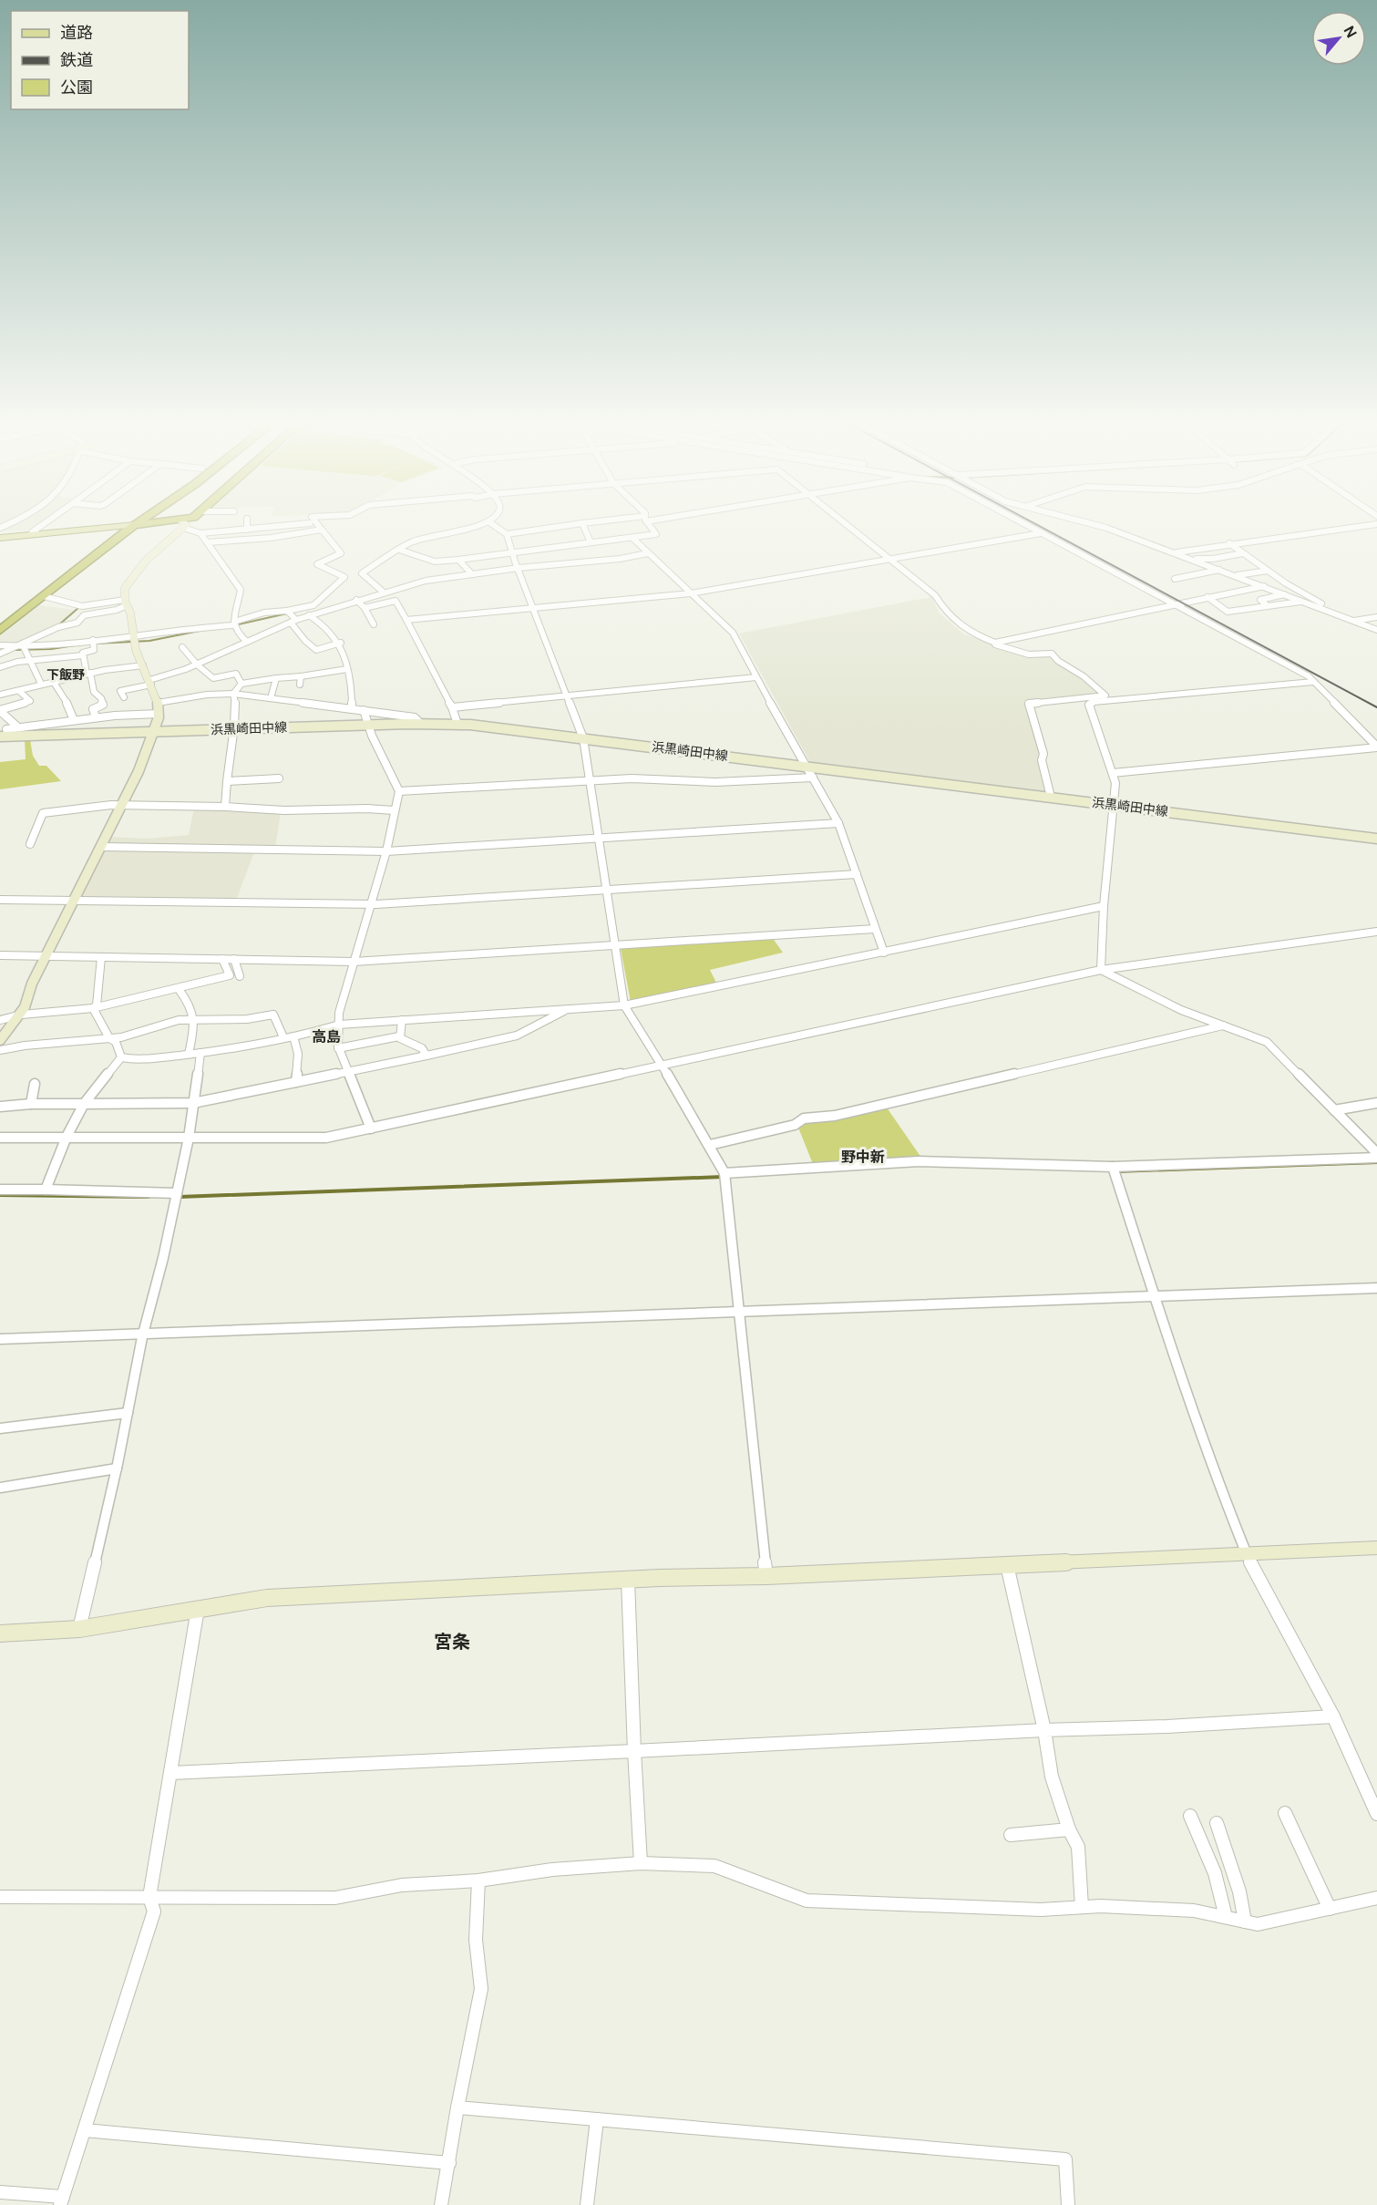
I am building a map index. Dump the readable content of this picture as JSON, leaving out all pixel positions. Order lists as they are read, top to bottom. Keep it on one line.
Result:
{"streets":{"street":["浜黒崎田中線"]},"districts":["下飯野","高島","野中新","宮条"],"legend":["道路","鉄道","公園"],"north":"top right"}
